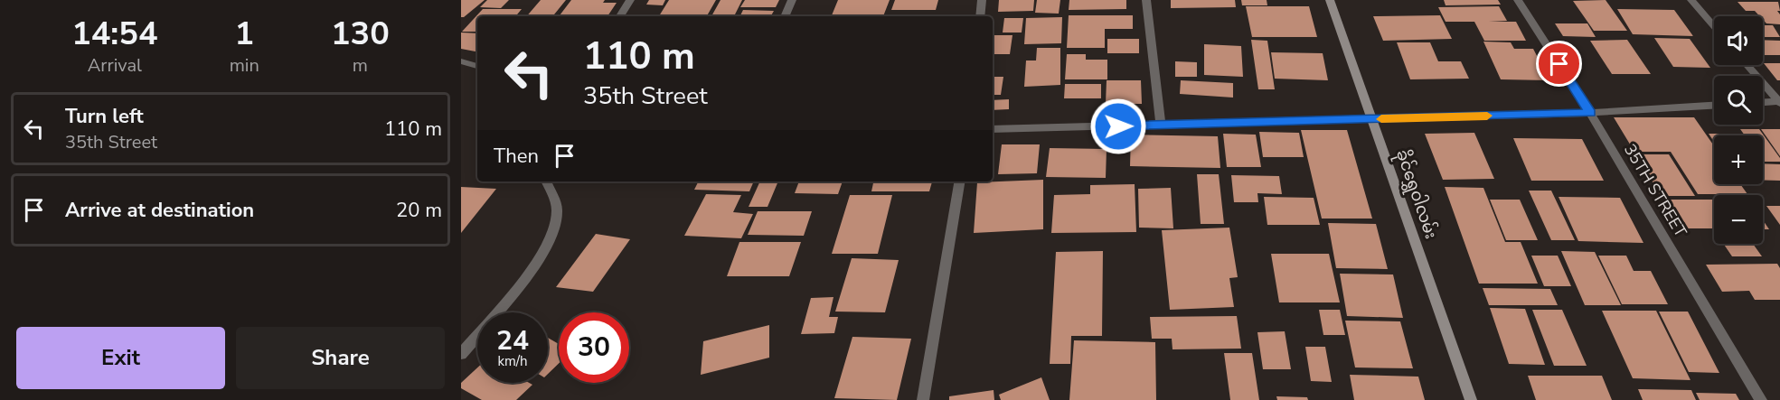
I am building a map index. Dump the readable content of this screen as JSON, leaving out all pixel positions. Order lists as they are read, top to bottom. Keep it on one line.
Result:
{"streets":{"street":["35TH STREET","ခိုင်ရွှေဝါလမ်း"]},"page":{"eta":["14:54","Arrival","1","min","130","m"],"map_buttons":["+","−"],"turn":["110 m","35th Street"],"list":[{"name":"Turn left","note":"35th Street","value":"110 m"},{"name":"Arrive at destination","value":"20 m"}],"then":"Then","speed":"24 km/h","limit":"30","buttons":["Exit","Share"]}}
